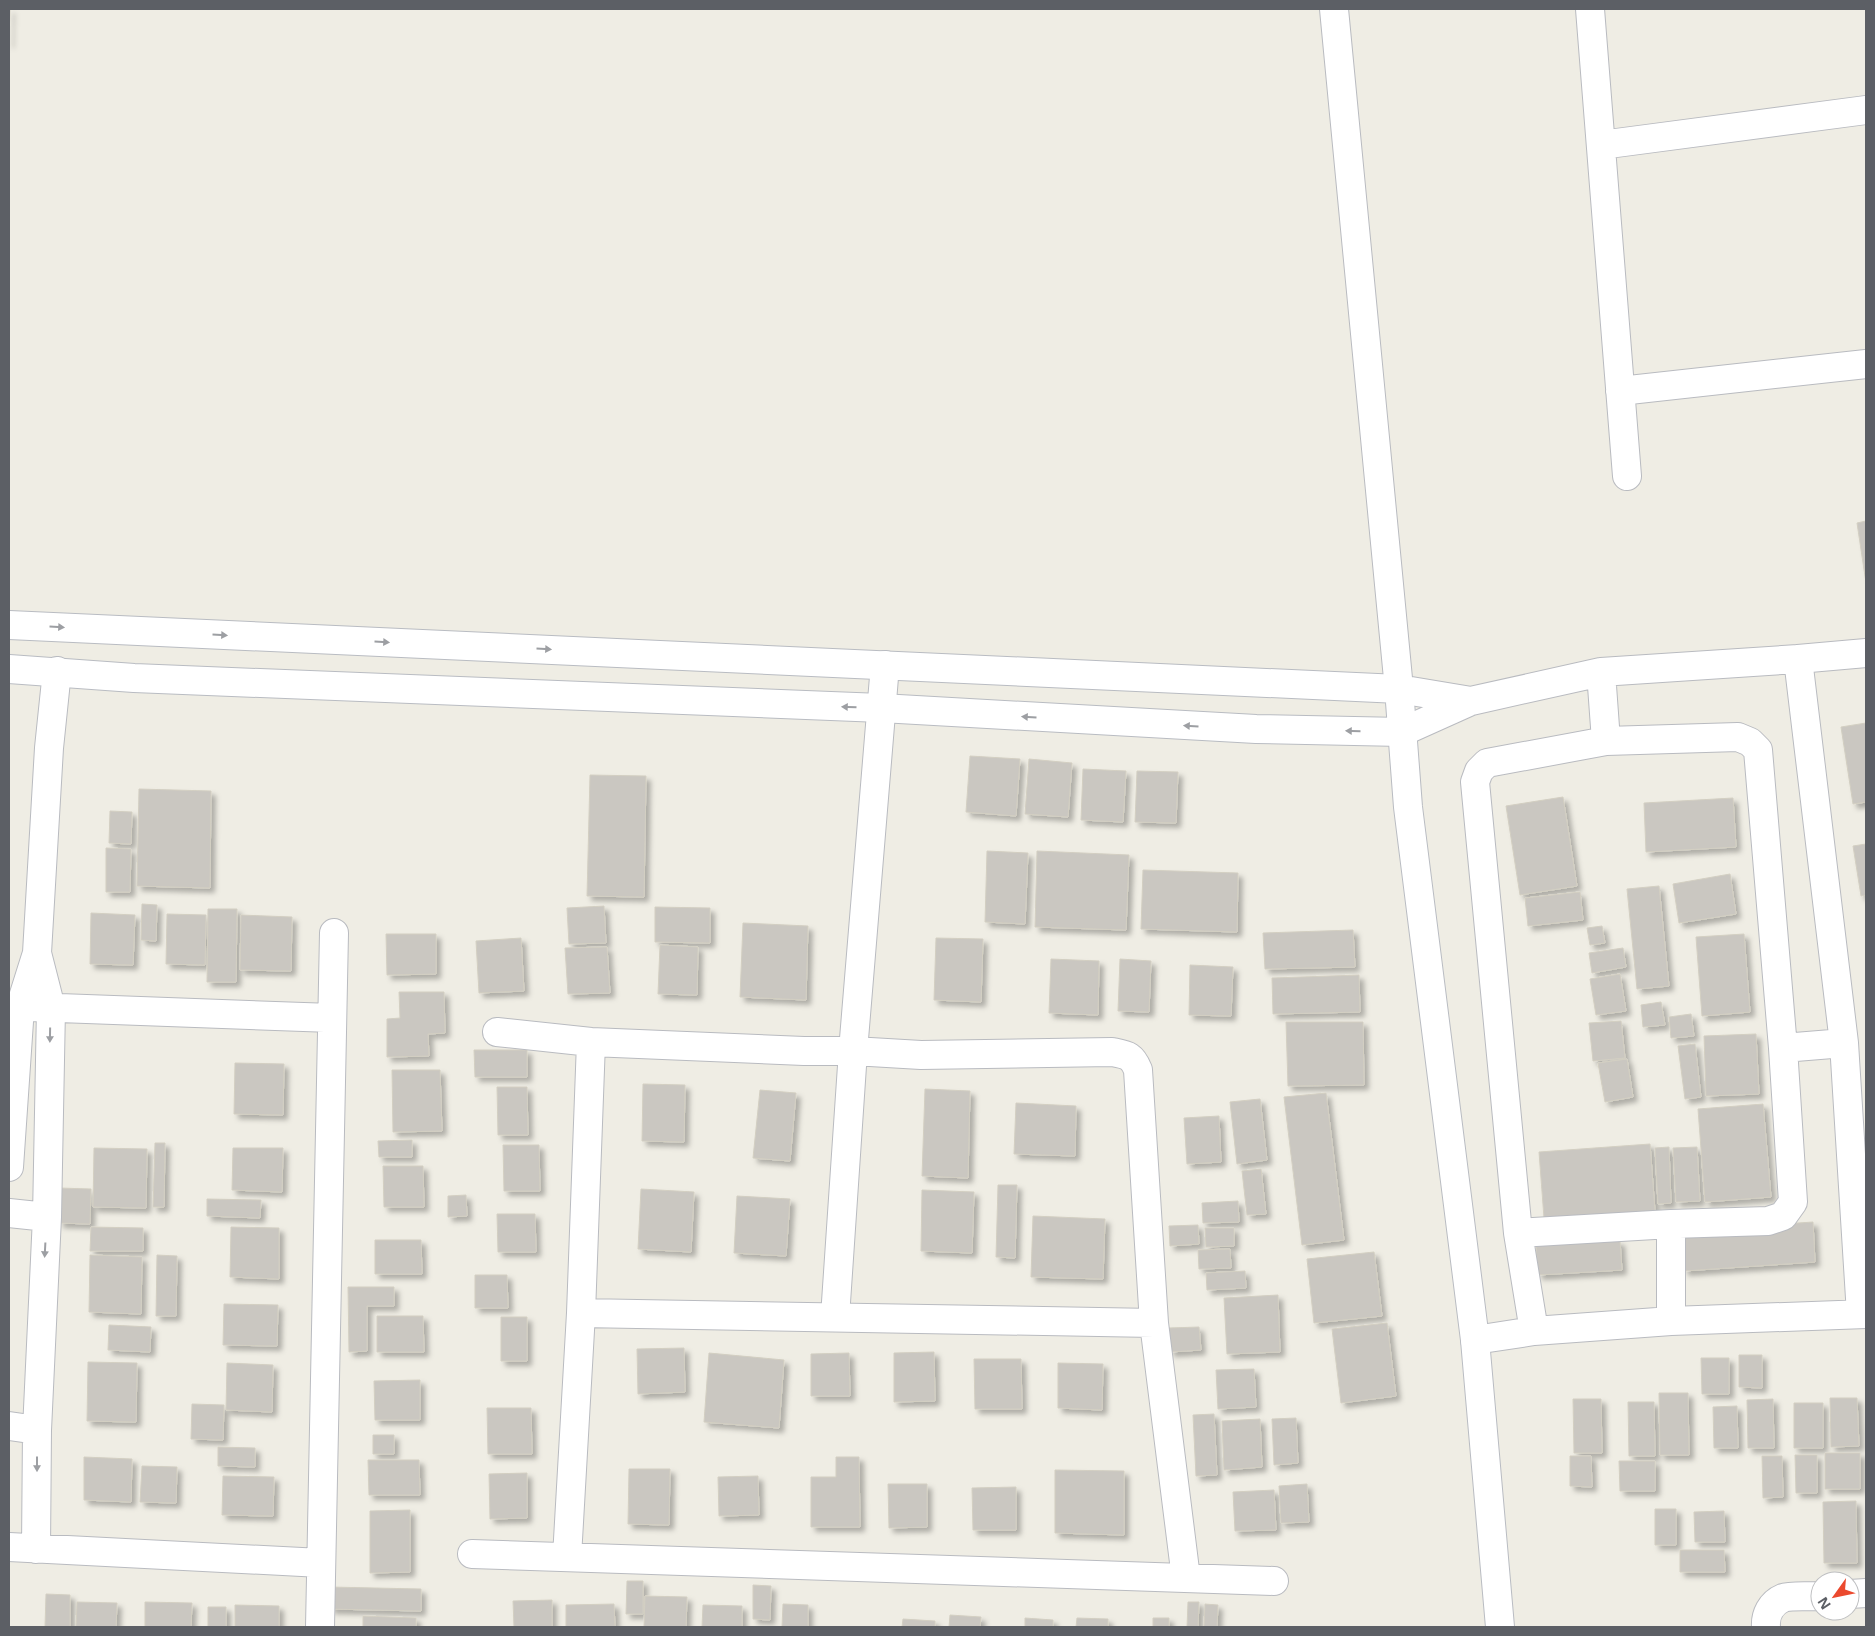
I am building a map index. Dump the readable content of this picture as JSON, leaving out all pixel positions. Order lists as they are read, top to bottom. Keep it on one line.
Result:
{"north":"bottom left"}
